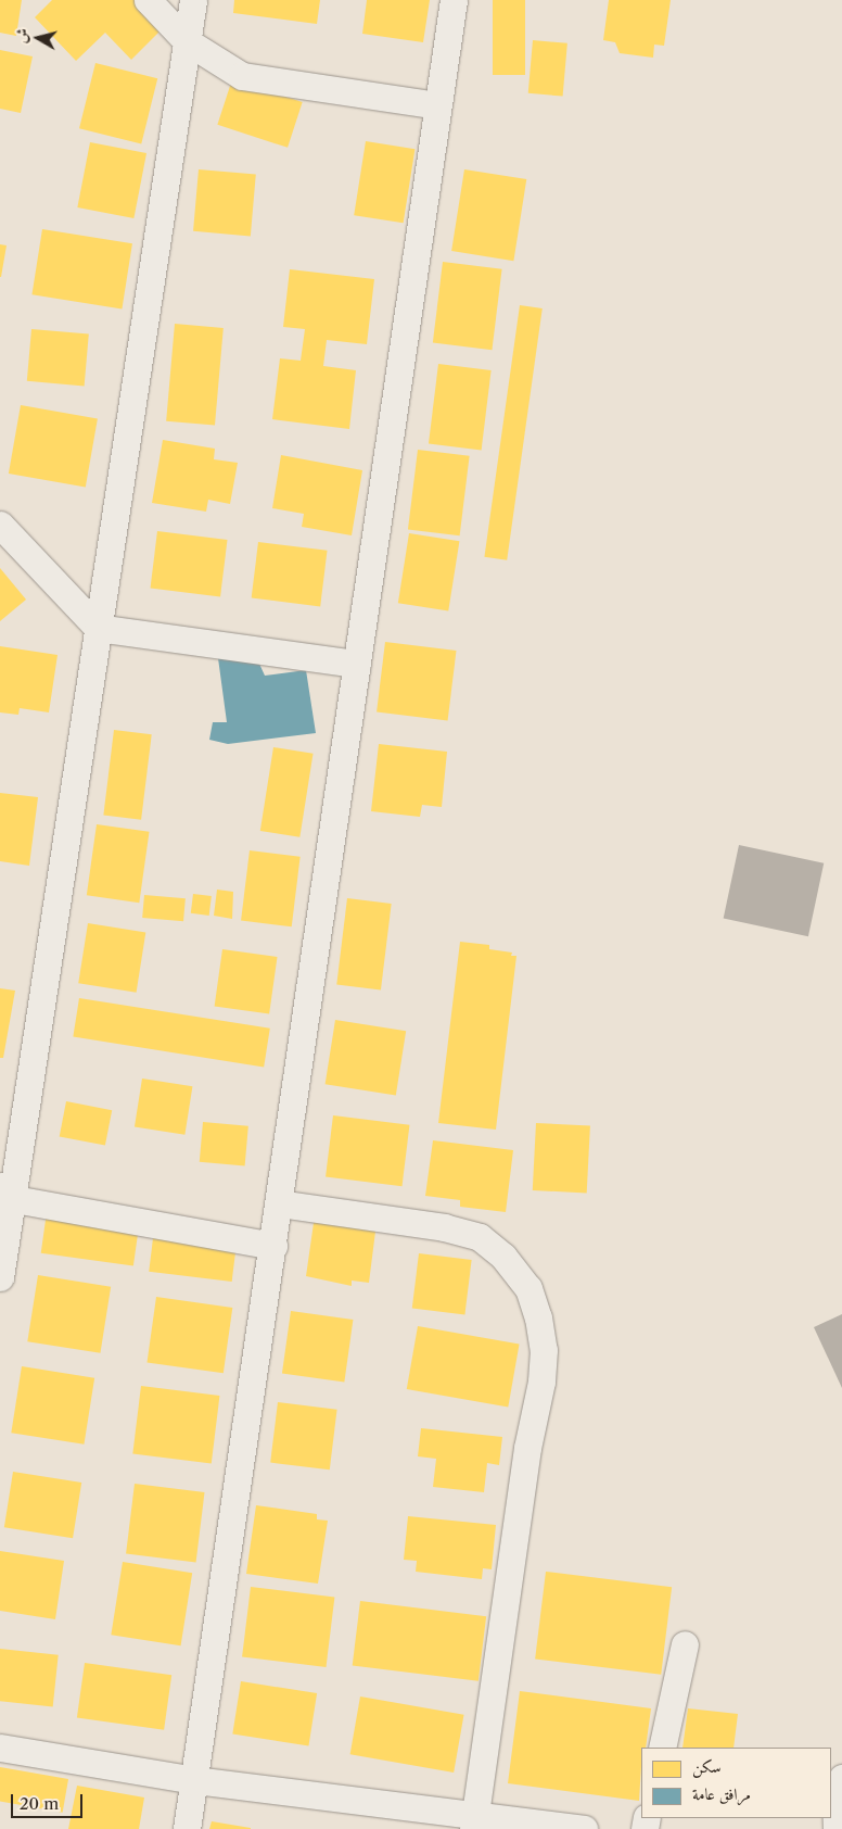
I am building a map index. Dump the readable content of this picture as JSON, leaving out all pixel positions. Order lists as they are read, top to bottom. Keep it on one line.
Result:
{"legend":["سكن","مرافق عامة"],"scale_bar":"20 m","north":"left"}
